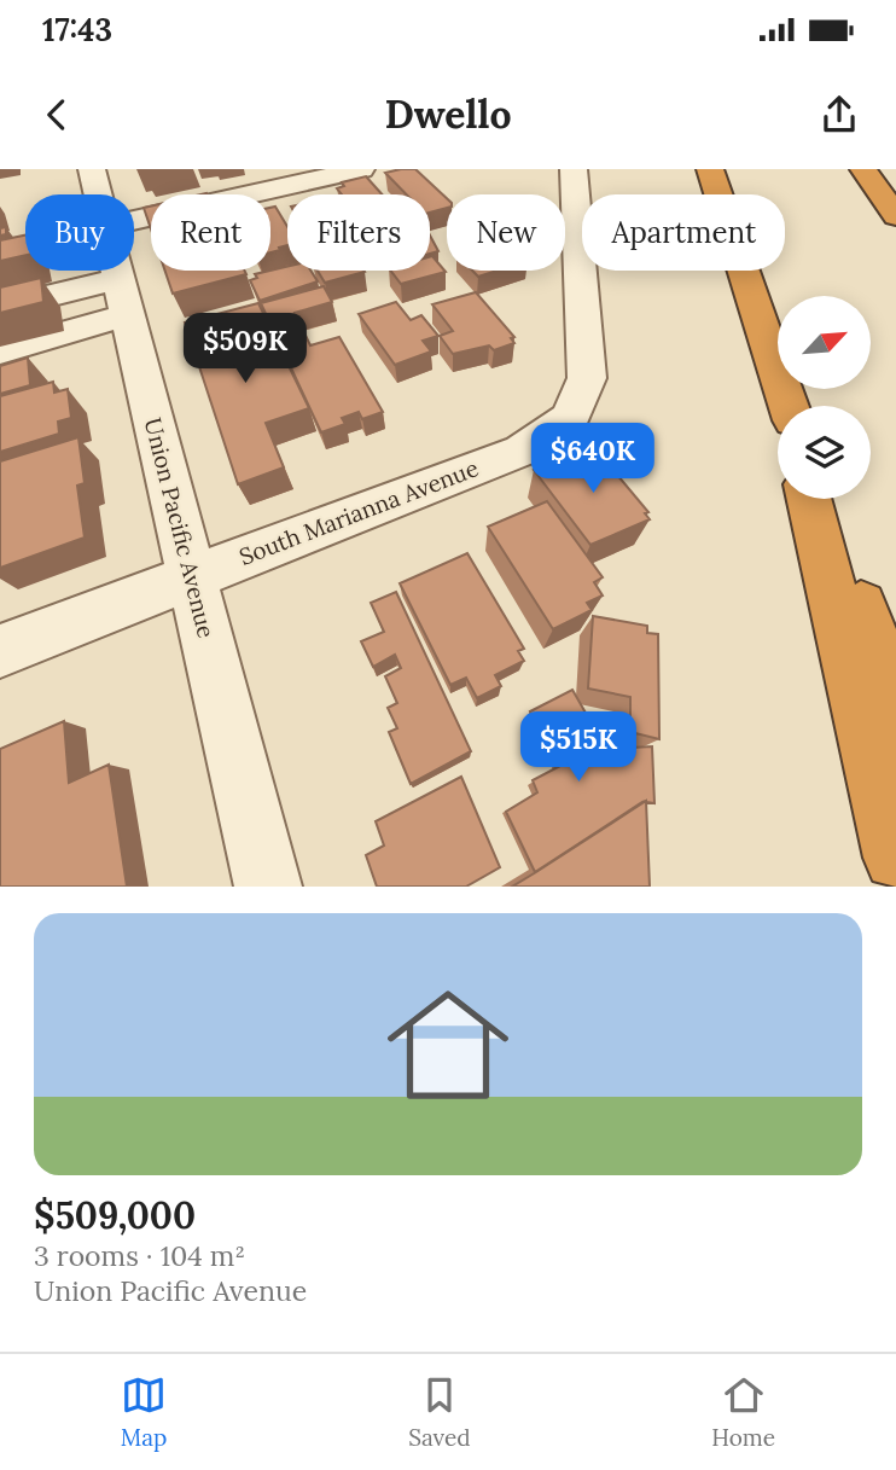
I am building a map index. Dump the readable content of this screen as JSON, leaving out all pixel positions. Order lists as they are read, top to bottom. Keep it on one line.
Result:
{"streets":{"street":["South Marianna Avenue","Union Pacific Avenue"]},"crossings":[["South Marianna Avenue","Union Pacific Avenue"]],"north":"top right","page":{"status":"17:43","header":"Dwello","chip":["Buy","Rent","Filters","New","Apartment"],"price":["$509K","$640K","$515K"],"list":[{"name":"$509,000","note":"3 rooms · 104 m² · Union Pacific Avenue"}],"tabs":["Map","Saved","Home"]}}
